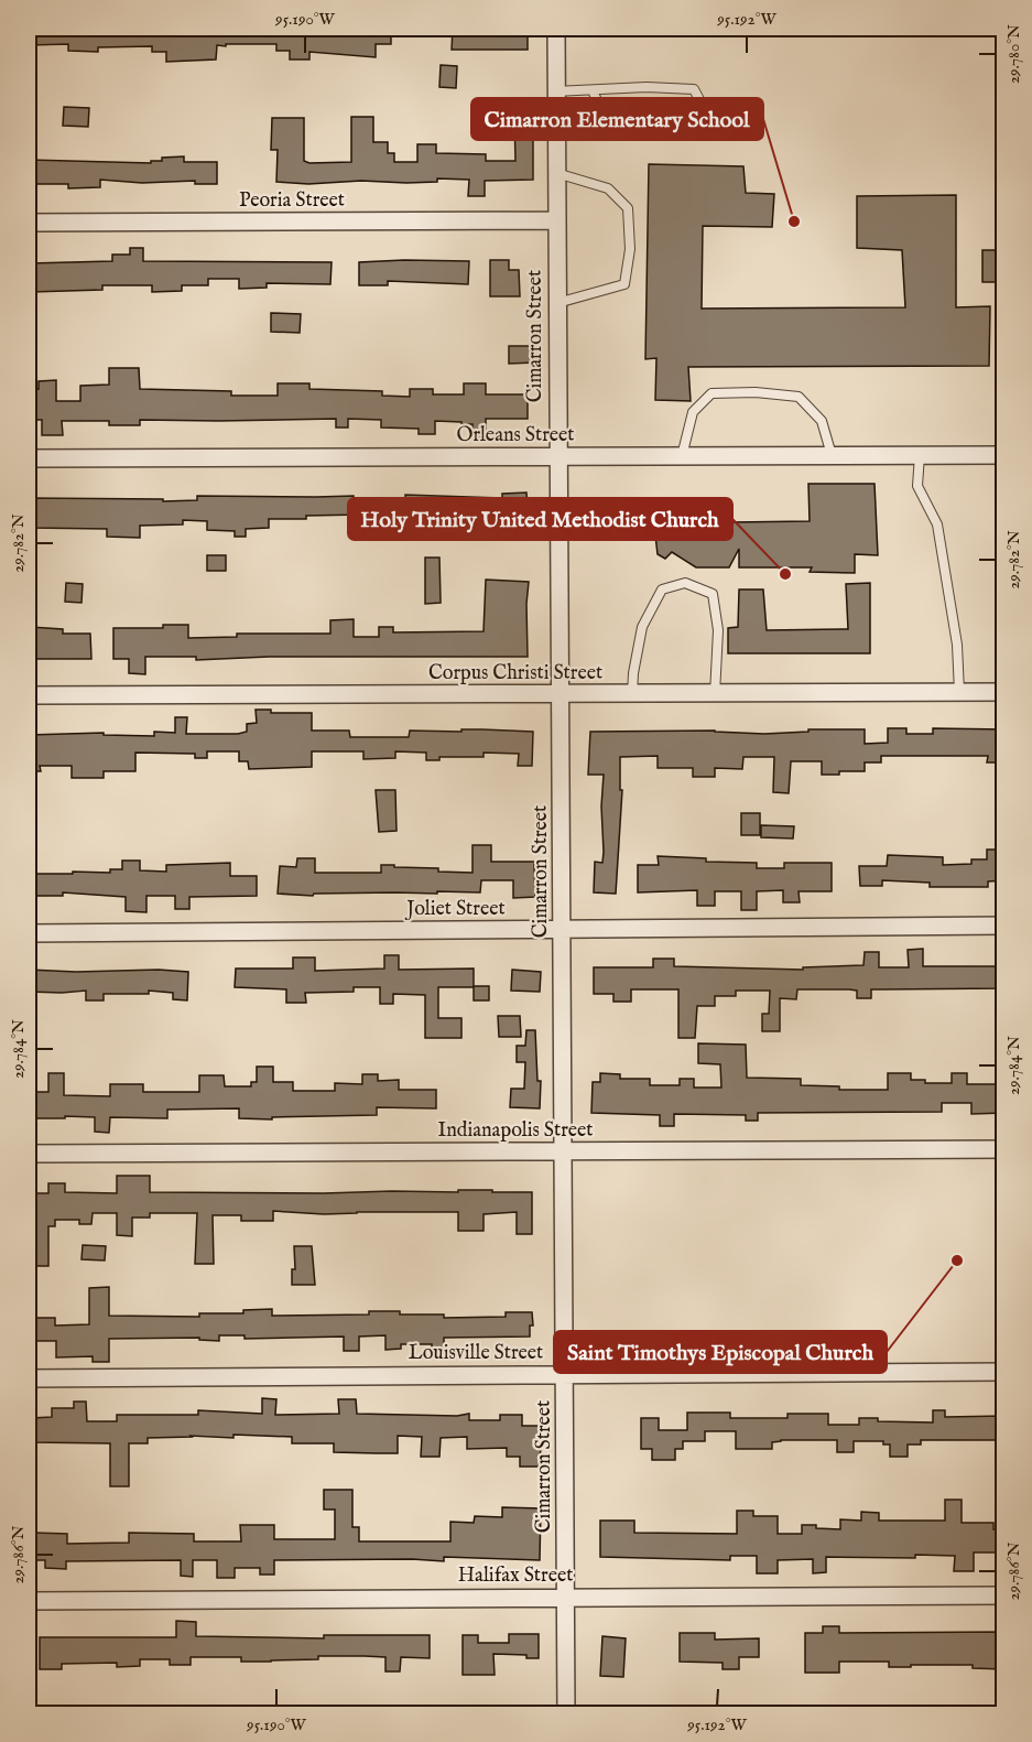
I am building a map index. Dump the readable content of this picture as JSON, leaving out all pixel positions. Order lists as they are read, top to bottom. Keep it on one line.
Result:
{"streets":{"street":["Peoria Street","Cimarron Street","Orleans Street","Corpus Christi Street","Joliet Street","Indianapolis Street","Louisville Street","Halifax Street"]},"crossings":[["Peoria Street","Cimarron Street"],["Cimarron Street","Orleans Street"],["Cimarron Street","Corpus Christi Street"],["Cimarron Street","Joliet Street"],["Cimarron Street","Indianapolis Street"],["Cimarron Street","Louisville Street"],["Cimarron Street","Halifax Street"]],"places":["Cimarron Elementary School","Holy Trinity United Methodist Church","Saint Timothys Episcopal Church"],"coordinates":["95.190°W","95.192°W","29.780°N","29.782°N","29.784°N","29.786°N"]}
